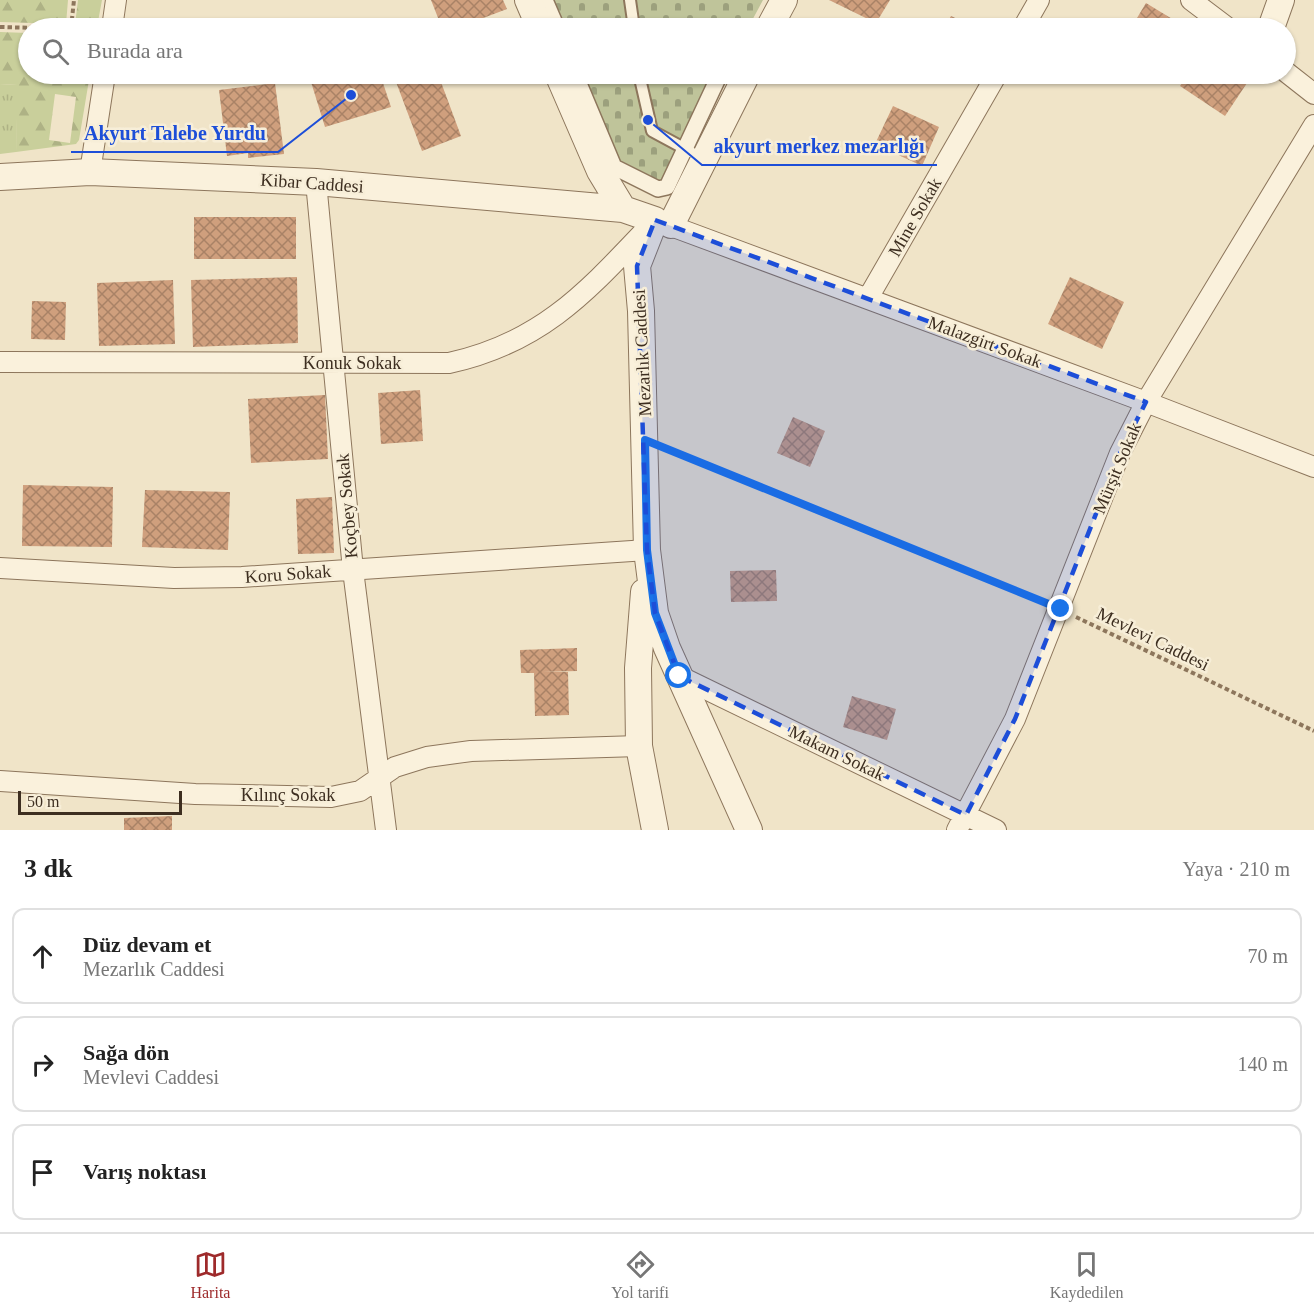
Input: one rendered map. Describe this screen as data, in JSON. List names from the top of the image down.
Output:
{
  "streets": {
    "street": [
      "Kibar Caddesi",
      "Mine Sokak",
      "Malazgirt Sokak",
      "Mezarlık Caddesi",
      "Konuk Sokak",
      "Mürşit Sokak",
      "Koçbey Sokak",
      "Koru Sokak",
      "Makam Sokak",
      "Kılınç Sokak"
    ],
    "path": ["Mevlevi Caddesi"]
  },
  "crossings": [
    ["Kibar Caddesi", "Malazgirt Sokak"],
    ["Kibar Caddesi", "Mezarlık Caddesi"],
    ["Kibar Caddesi", "Konuk Sokak"],
    ["Kibar Caddesi", "Koçbey Sokak"],
    ["Mine Sokak", "Malazgirt Sokak"],
    ["Malazgirt Sokak", "Mezarlık Caddesi"],
    ["Malazgirt Sokak", "Konuk Sokak"],
    ["Malazgirt Sokak", "Mürşit Sokak"],
    ["Mezarlık Caddesi", "Konuk Sokak"],
    ["Mezarlık Caddesi", "Koru Sokak"],
    ["Mezarlık Caddesi", "Mevlevi Caddesi"],
    ["Mezarlık Caddesi", "Makam Sokak"],
    ["Konuk Sokak", "Koçbey Sokak"],
    ["Mürşit Sokak", "Mevlevi Caddesi"],
    ["Mürşit Sokak", "Makam Sokak"],
    ["Koçbey Sokak", "Koru Sokak"],
    ["Koçbey Sokak", "Kılınç Sokak"]
  ],
  "places": ["Akyurt Talebe Yurdu", "akyurt merkez mezarlığı"],
  "scale_bar": "50 m",
  "page": {
    "search": "Burada ara",
    "scale": "50 m",
    "heading": ["3 dk", "Yaya · 210 m"],
    "list": [
      ["Düz devam et", "Mezarlık Caddesi", "70 m"],
      ["Sağa dön", "Mevlevi Caddesi", "140 m"],
      "Varış noktası"
    ],
    "nav": ["Harita", "Yol tarifi", "Kaydedilen"]
  }
}
